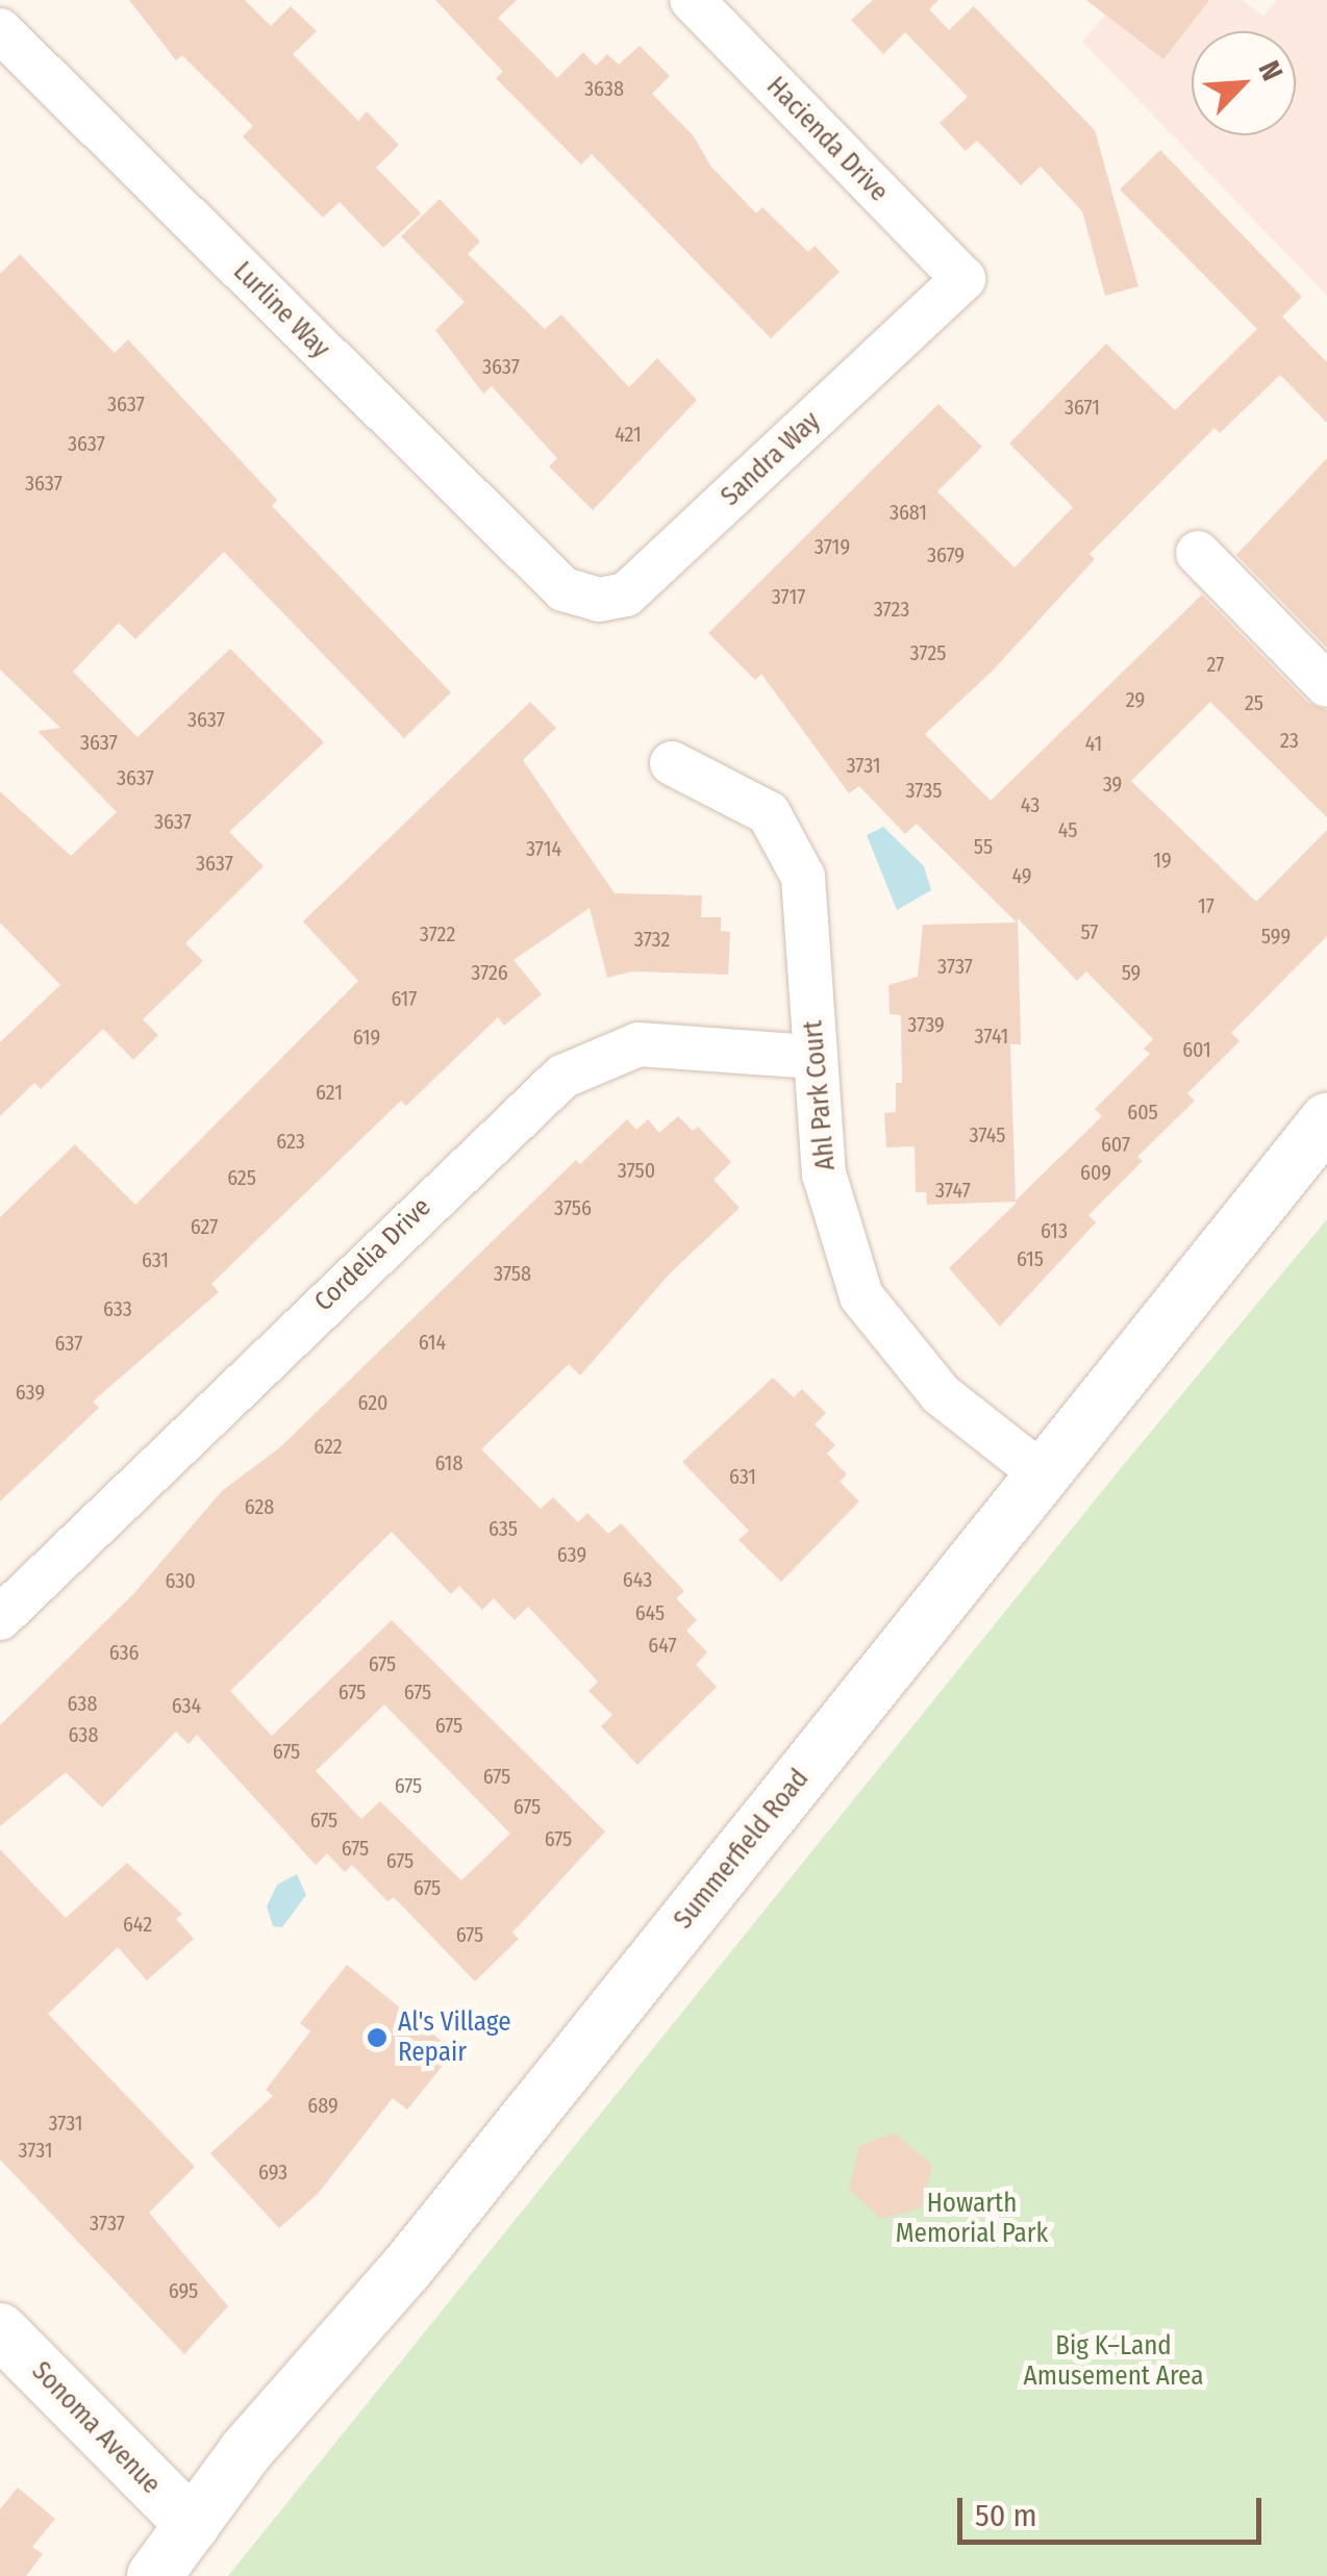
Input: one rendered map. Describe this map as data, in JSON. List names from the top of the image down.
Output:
{
  "streets": {
    "street": [
      "Hacienda Drive",
      "Lurline Way",
      "Sandra Way",
      "Ahl Park Court",
      "Cordelia Drive",
      "Summerfield Road",
      "Sonoma Avenue"
    ]
  },
  "crossings": [
    ["Hacienda Drive", "Sandra Way"],
    ["Lurline Way", "Sandra Way"],
    ["Ahl Park Court", "Cordelia Drive"],
    ["Ahl Park Court", "Summerfield Road"],
    ["Summerfield Road", "Sonoma Avenue"]
  ],
  "parks": ["Howarth Memorial Park", "Big K–Land Amusement Area"],
  "places": ["Al's Village Repair"],
  "house_numbers": [
    "3638",
    "3637",
    "3637",
    "3671",
    "421",
    "3637",
    "3637",
    "3681",
    "3719",
    "3679",
    "3717",
    "3723",
    "3725",
    "27",
    "29",
    "25",
    "3637",
    "23",
    "3637",
    "41",
    "3731",
    "3637",
    "39",
    "3735",
    "43",
    "3637",
    "45",
    "55",
    "3714",
    "19",
    "3637",
    "49",
    "17",
    "57",
    "3722",
    "599",
    "3732",
    "3737",
    "3726",
    "59",
    "617",
    "3739",
    "3741",
    "619",
    "601",
    "621",
    "605",
    "3745",
    "623",
    "607",
    "3750",
    "609",
    "625",
    "3747",
    "3756",
    "627",
    "613",
    "615",
    "631",
    "3758",
    "633",
    "614",
    "637",
    "639",
    "620",
    "622",
    "618",
    "631",
    "628",
    "635",
    "639",
    "643",
    "630",
    "645",
    "647",
    "636",
    "675",
    "675",
    "675",
    "638",
    "634",
    "675",
    "638",
    "675",
    "675",
    "675",
    "675",
    "675",
    "675",
    "675",
    "675",
    "675",
    "642",
    "675",
    "689",
    "3731",
    "3731",
    "693",
    "3737",
    "695"
  ],
  "scale_bar": "50 m",
  "north": "top right"
}
